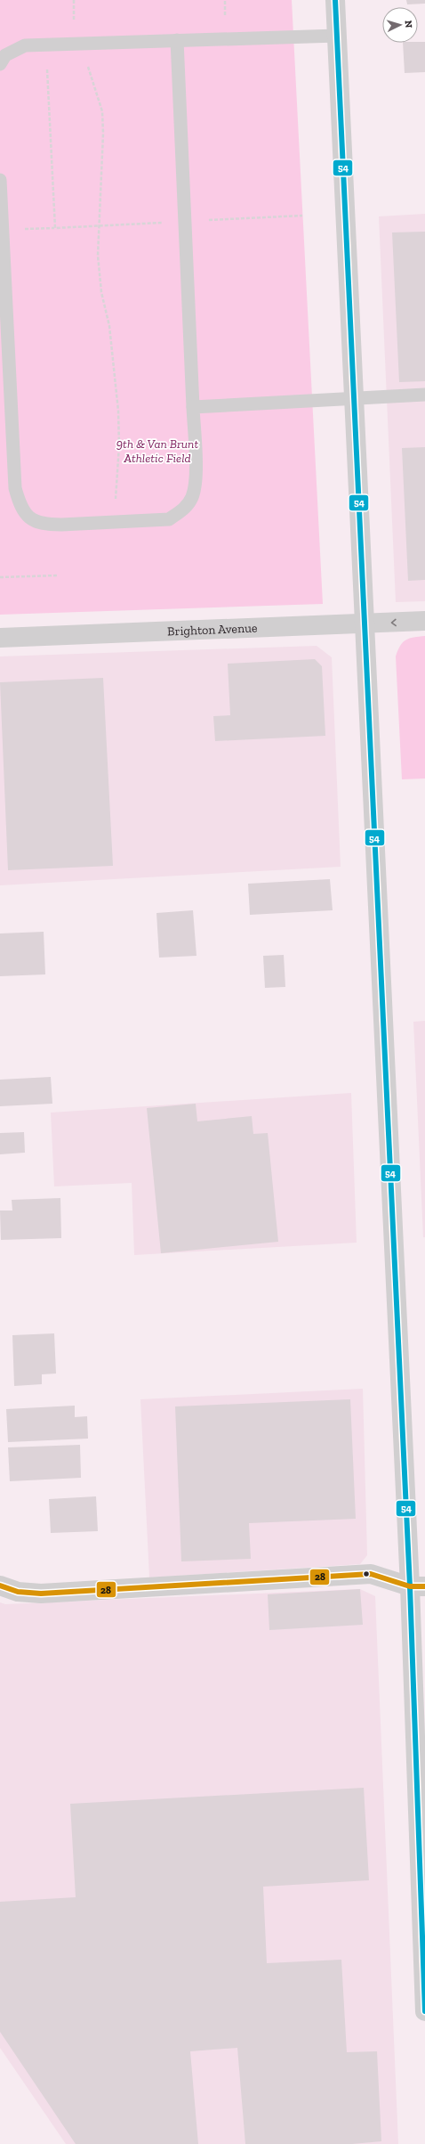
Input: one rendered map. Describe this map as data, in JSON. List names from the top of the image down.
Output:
{
  "streets": {
    "main road": ["Brighton Avenue"]
  },
  "parks": ["9th & Van Brunt Athletic Field"],
  "lines": ["transit line 54", "transit line 28"],
  "north": "right"
}
